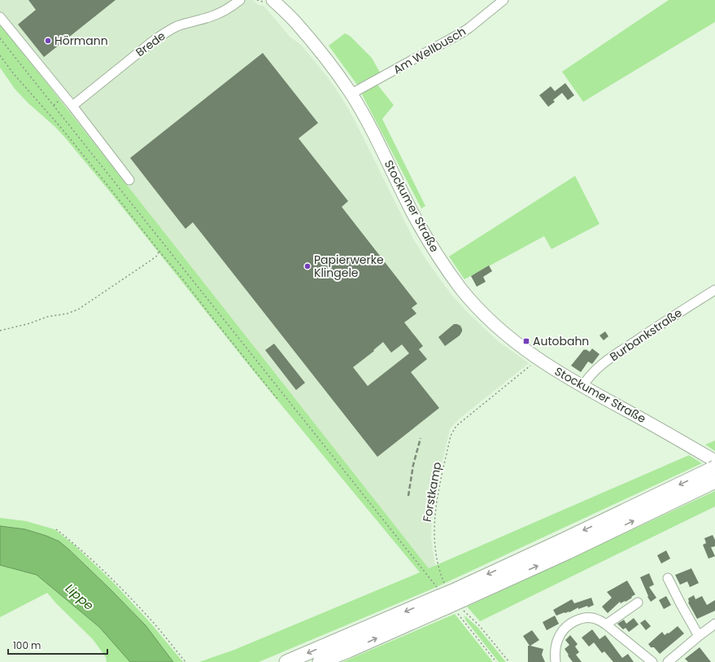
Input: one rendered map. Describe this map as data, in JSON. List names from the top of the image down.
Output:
{
  "streets": {
    "main road": ["Stockumer Straße"],
    "street": ["Brede", "Am Wellbusch", "Burbankstraße"],
    "path": ["Forstkamp"]
  },
  "crossings": [
    ["Am Wellbusch", "Stockumer Straße"],
    ["Stockumer Straße", "Burbankstraße"],
    ["Stockumer Straße", "Forstkamp"]
  ],
  "water": ["Lippe"],
  "places": {
    "other": ["Hörmann", "Papierwerke Klingele"],
    "transit": ["Autobahn"]
  },
  "scale_bar": "100 m"
}
